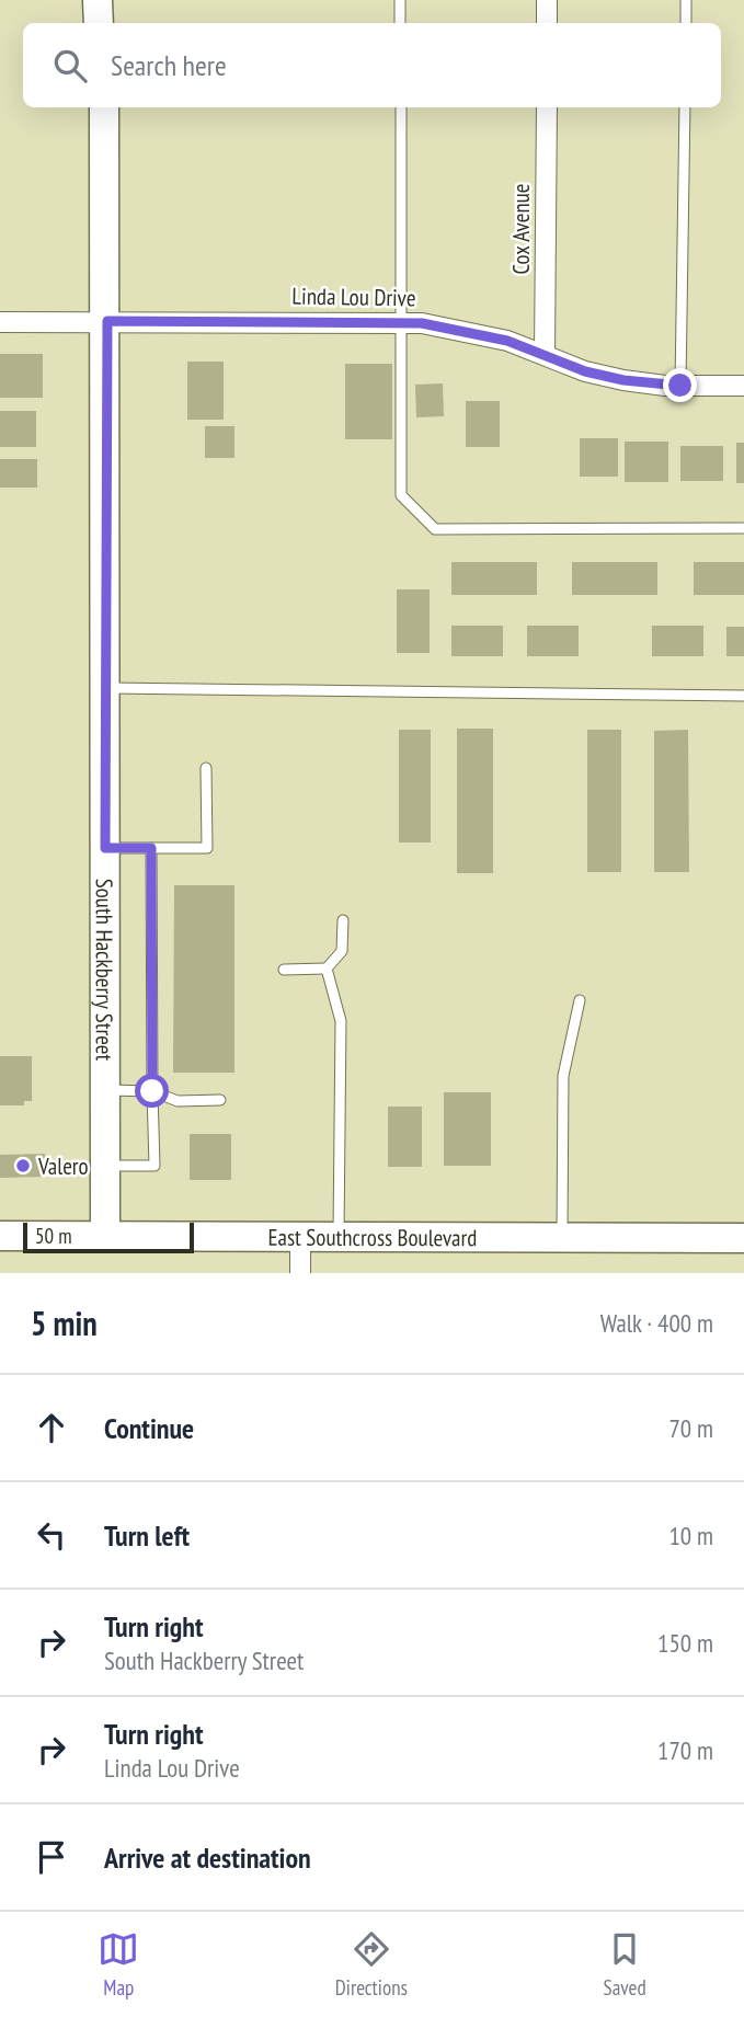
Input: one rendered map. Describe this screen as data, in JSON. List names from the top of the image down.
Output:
{
  "streets": {
    "main road": ["South Hackberry Street", "East Southcross Boulevard"],
    "street": ["Cox Avenue", "Linda Lou Drive"]
  },
  "crossings": [
    ["Cox Avenue", "Linda Lou Drive"],
    ["Linda Lou Drive", "South Hackberry Street"],
    ["South Hackberry Street", "East Southcross Boulevard"]
  ],
  "places": ["Valero"],
  "scale_bar": "50 m",
  "page": {
    "search": "Search here",
    "scale": "50 m",
    "heading": ["5 min", "Walk · 400 m"],
    "list": [
      ["Continue", "70 m"],
      ["Turn left", "10 m"],
      ["Turn right", "South Hackberry Street", "150 m"],
      ["Turn right", "Linda Lou Drive", "170 m"],
      "Arrive at destination"
    ],
    "nav": ["Map", "Directions", "Saved"]
  }
}
